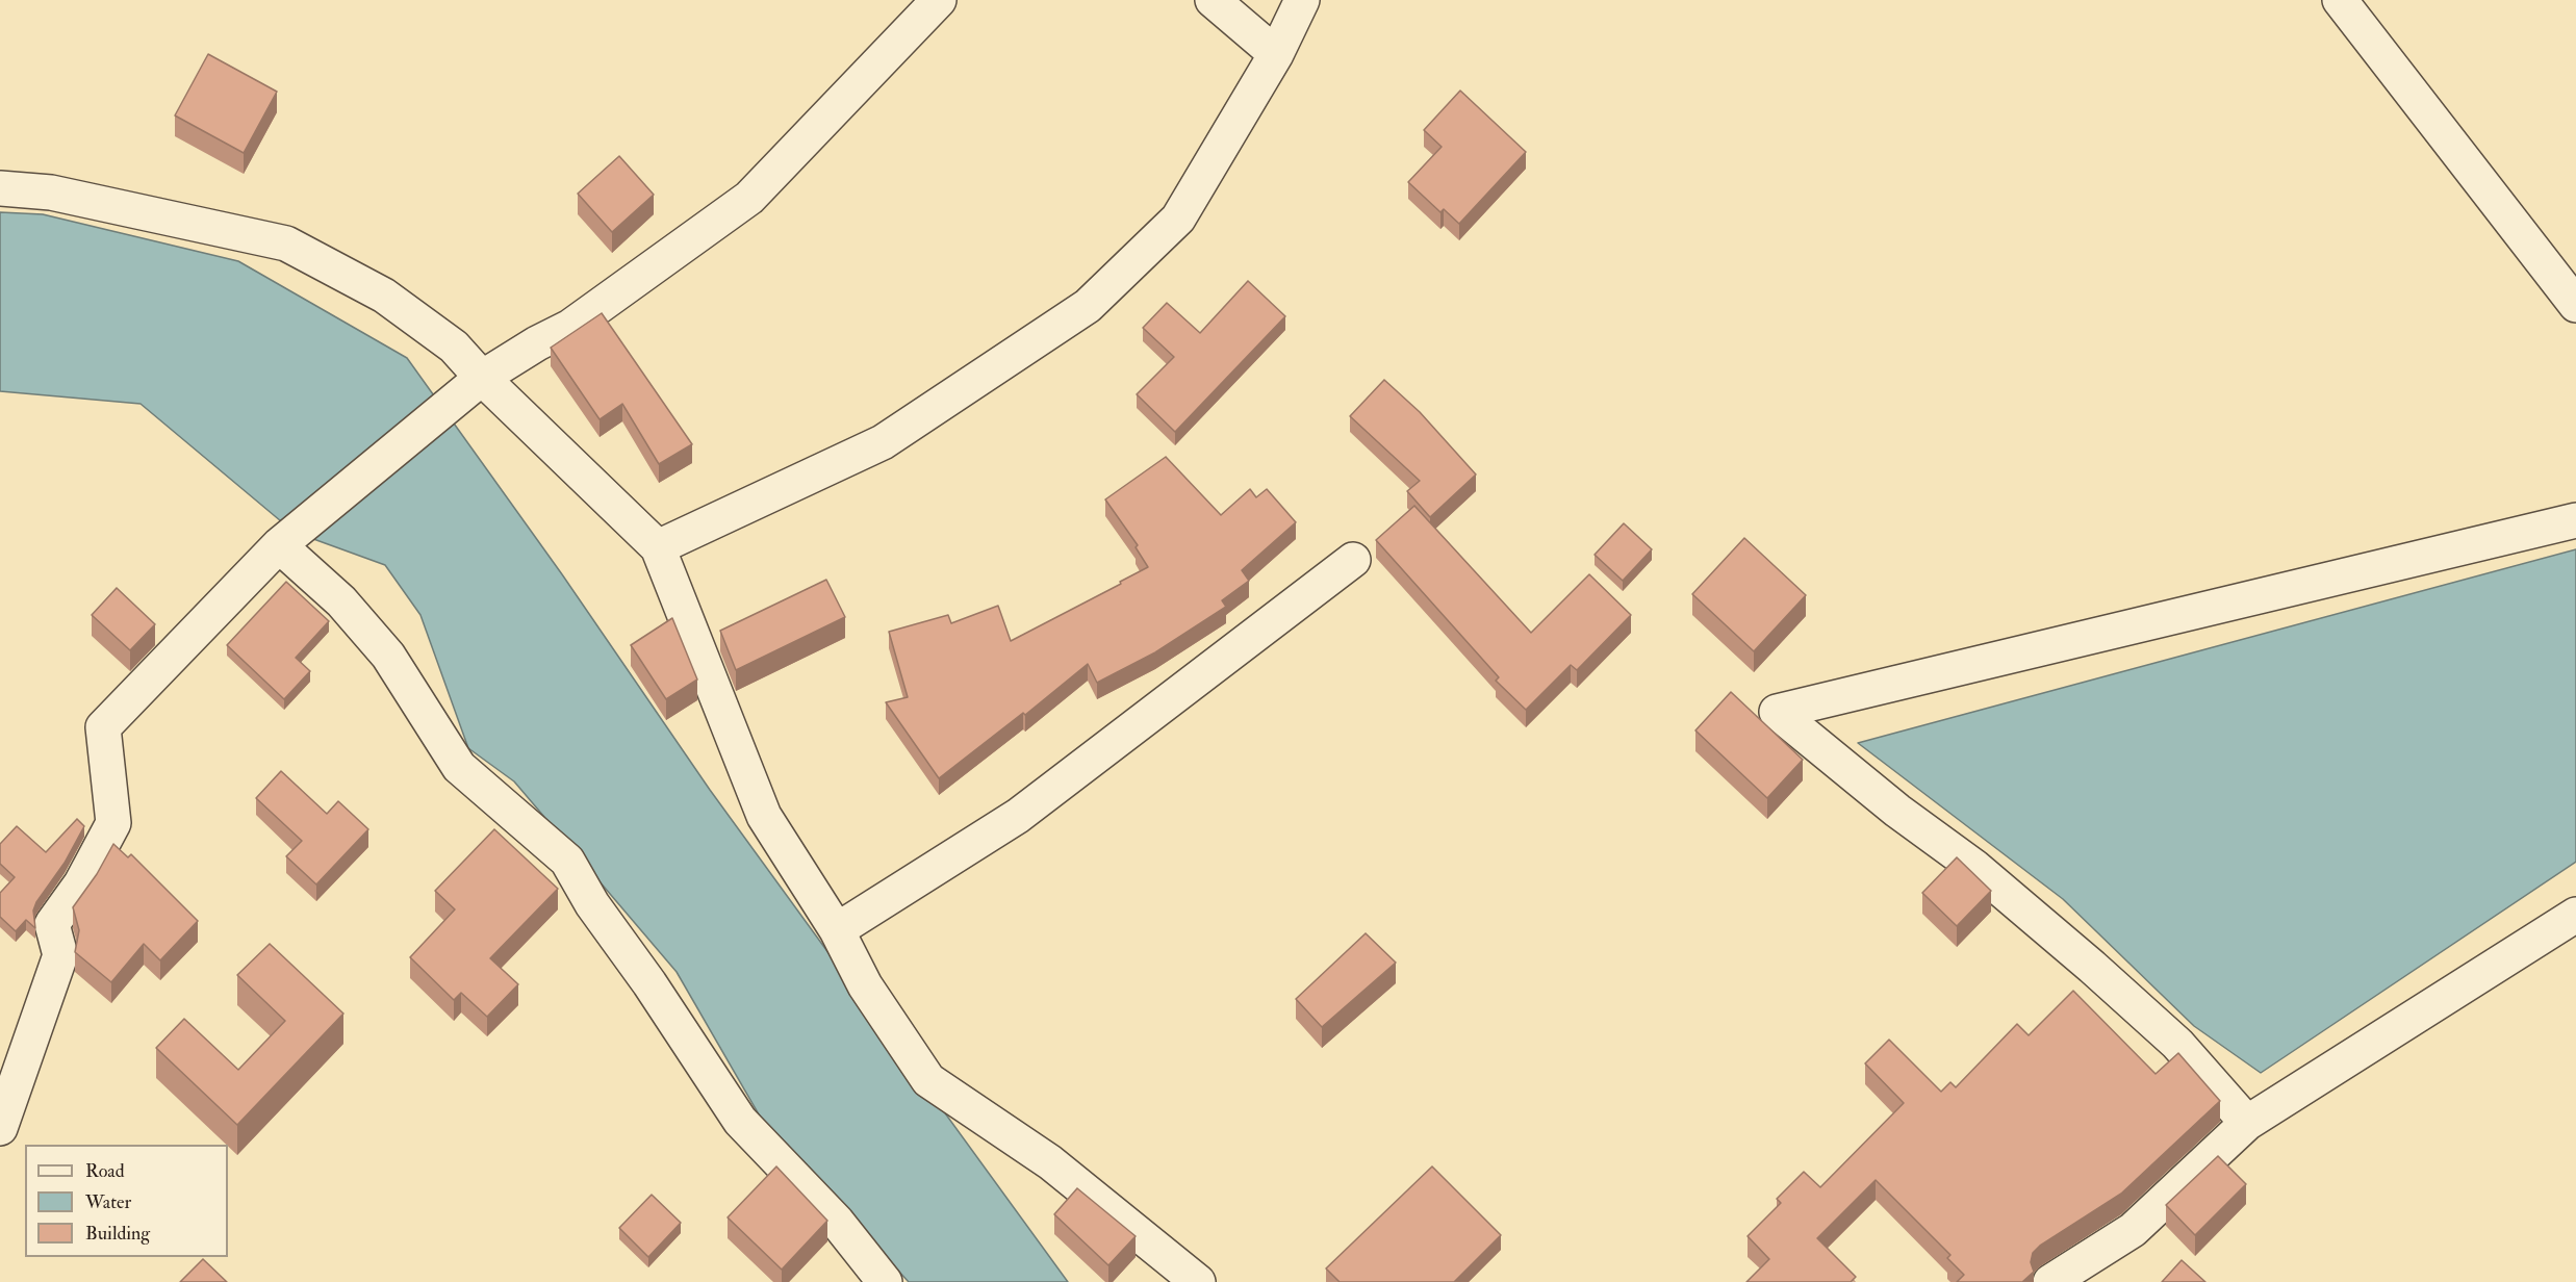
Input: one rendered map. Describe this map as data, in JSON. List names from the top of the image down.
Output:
{
  "legend": ["Road", "Water", "Building"]
}
